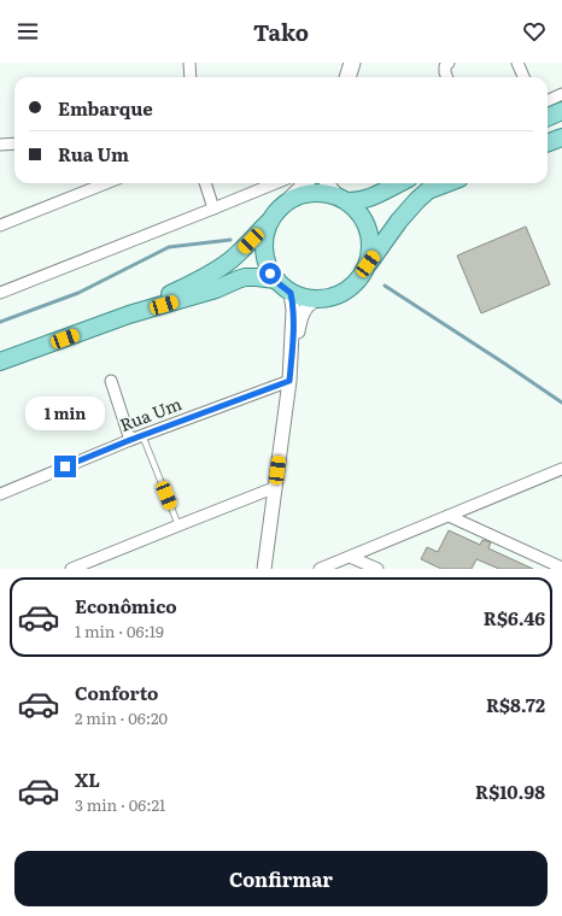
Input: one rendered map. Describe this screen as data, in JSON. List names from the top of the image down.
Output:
{
  "streets": {
    "street": ["Rua Um"]
  },
  "page": {
    "header": "Tako",
    "banner": ["Embarque", "Rua Um"],
    "bubble": "1 min",
    "list": [
      {
        "name": "Econômico",
        "note": "1 min · 06:19",
        "value": "R$6.46"
      },
      {
        "name": "Conforto",
        "note": "2 min · 06:20",
        "value": "R$8.72"
      },
      {
        "name": "XL",
        "note": "3 min · 06:21",
        "value": "R$10.98"
      }
    ],
    "buttons": "Confirmar"
  }
}
